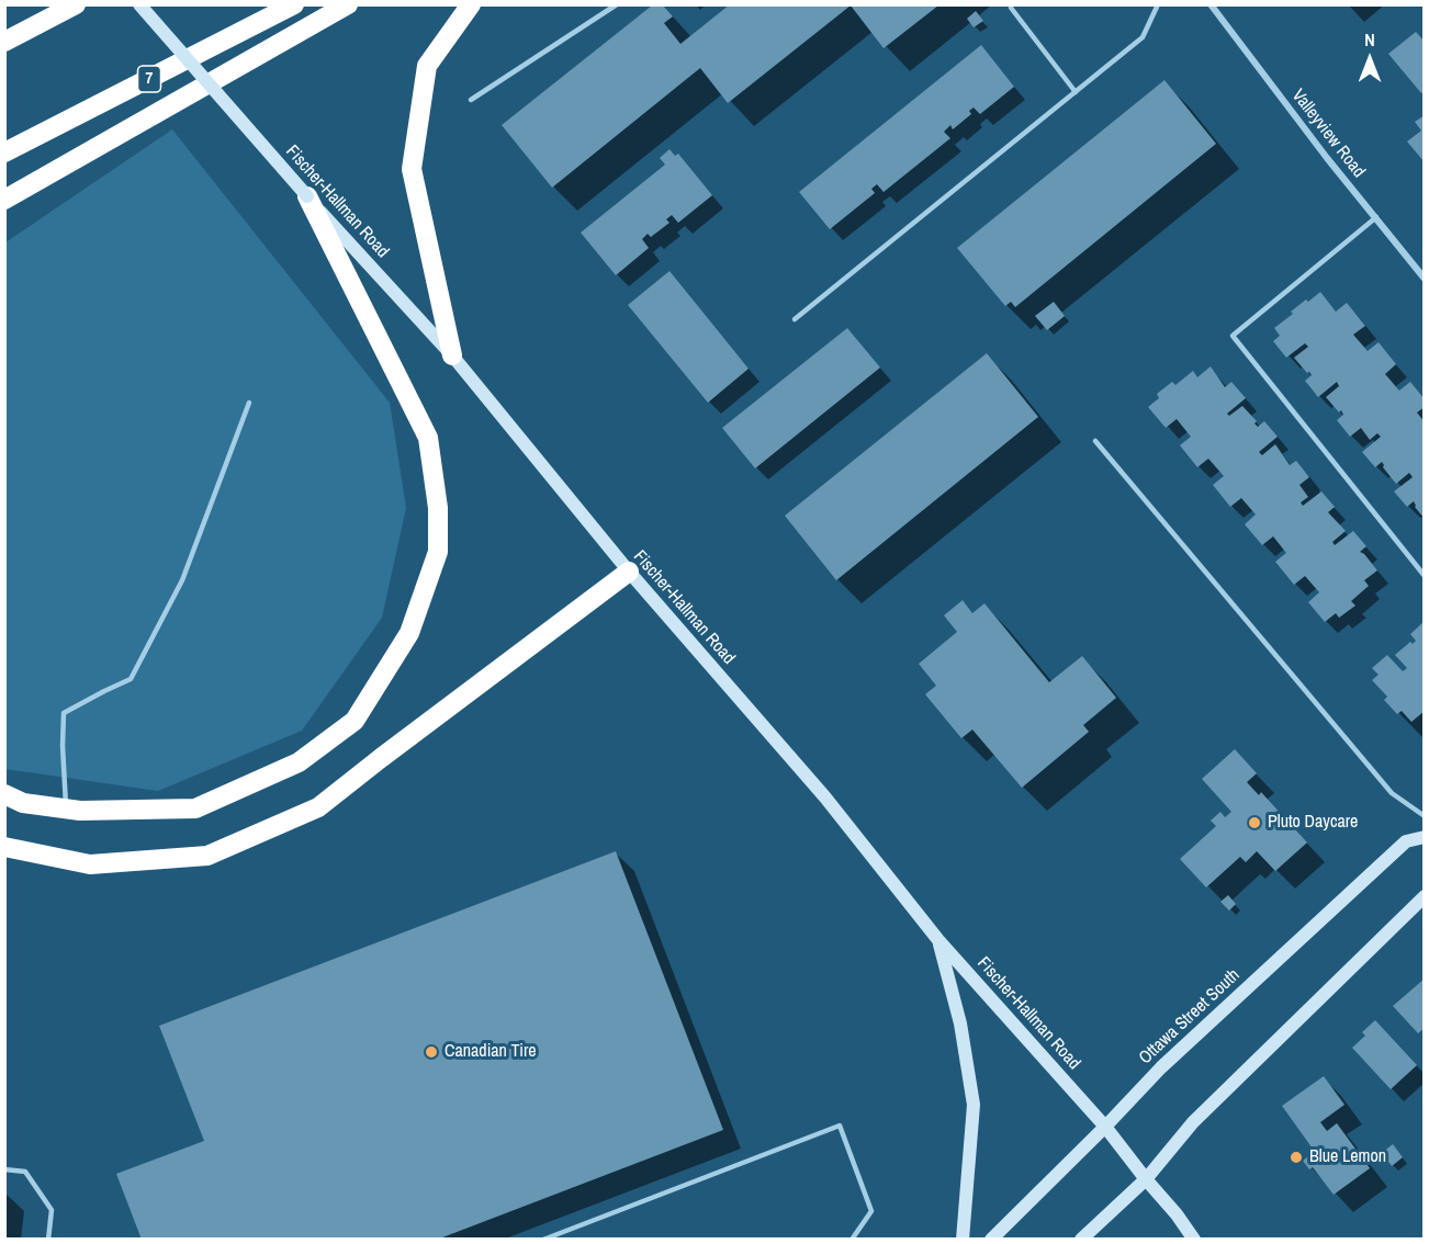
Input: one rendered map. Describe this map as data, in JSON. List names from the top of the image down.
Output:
{
  "streets": {
    "highway": ["7"],
    "main road": ["Fischer-Hallman Road", "Ottawa Street South"],
    "street": ["Valleyview Road"]
  },
  "crossings": [
    ["Fischer-Hallman Road", "Ottawa Street South"]
  ],
  "places": ["Pluto Daycare", "Canadian Tire", "Blue Lemon"],
  "north": "top"
}
